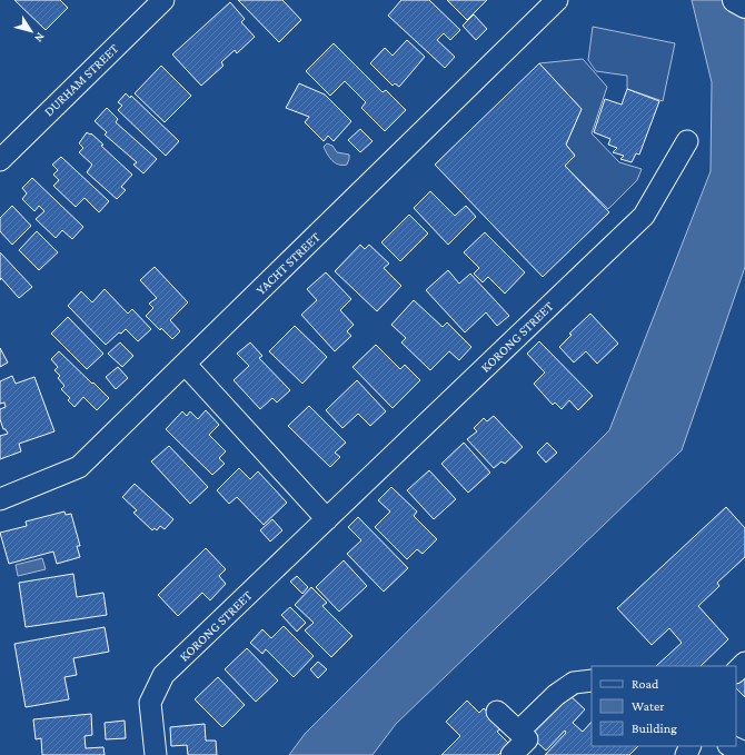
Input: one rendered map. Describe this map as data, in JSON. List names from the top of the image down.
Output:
{
  "streets": {
    "street": ["DURHAM STREET", "YACHT STREET", "KORONG STREET"]
  },
  "legend": ["Road", "Water", "Building"],
  "north": "bottom right"
}
